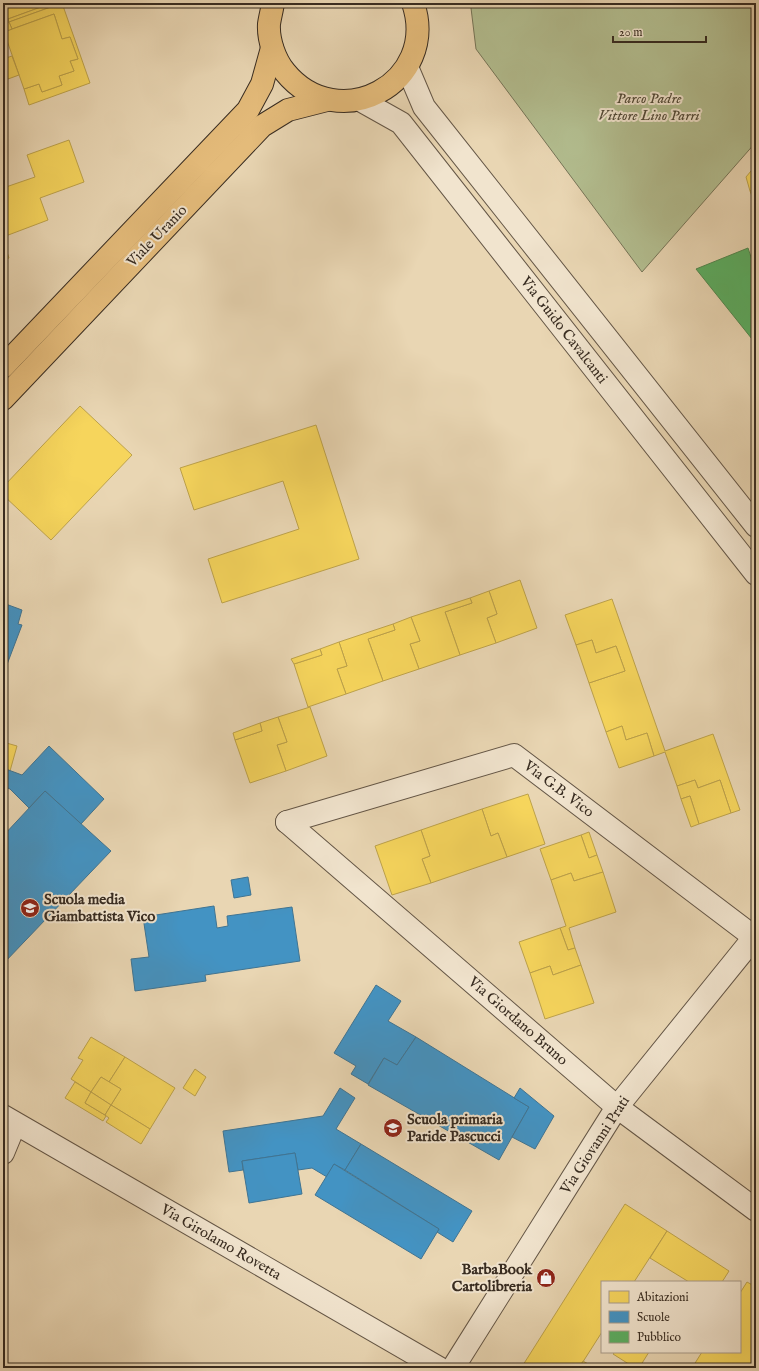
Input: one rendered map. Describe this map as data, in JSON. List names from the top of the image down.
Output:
{
  "streets": {
    "main road": ["Viale Uranio"],
    "street": [
      "Via Guido Cavalcanti",
      "Via G.B. Vico",
      "Via Giordano Bruno",
      "Via Giovanni Prati",
      "Via Girolamo Rovetta"
    ]
  },
  "crossings": [
    ["Via G.B. Vico", "Via Giordano Bruno"],
    ["Via G.B. Vico", "Via Giovanni Prati"],
    ["Via Giordano Bruno", "Via Giovanni Prati"]
  ],
  "parks": ["Parco Padre Vittore Lino Parri"],
  "places": {
    "school or university": ["Scuola media Giambattista Vico", "Scuola primaria Paride Pascucci"],
    "shop": ["BarbaBook Cartolibreria"]
  },
  "legend": ["Abitazioni", "Scuole", "Pubblico"],
  "scale_bar": "20 m"
}
